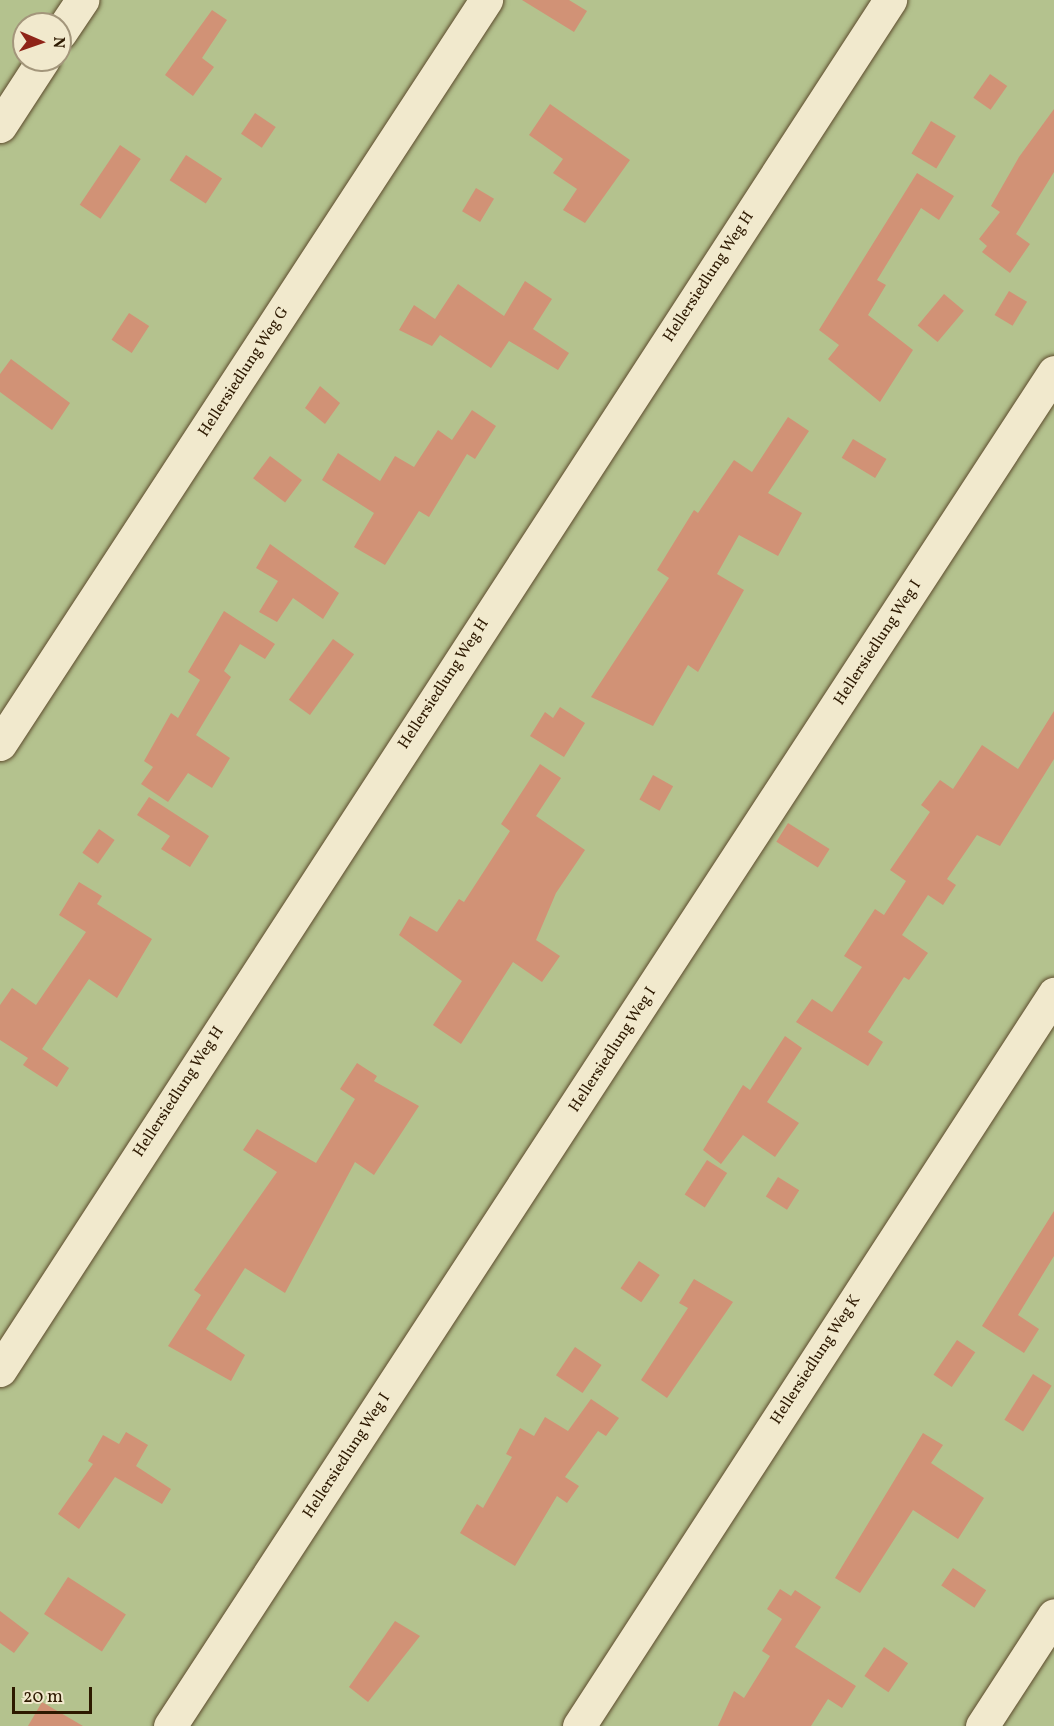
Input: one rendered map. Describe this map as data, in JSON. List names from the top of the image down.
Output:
{
  "streets": {
    "lane": [
      "Hellersiedlung Weg H",
      "Hellersiedlung Weg G",
      "Hellersiedlung Weg I",
      "Hellersiedlung Weg K"
    ]
  },
  "scale_bar": "20 m",
  "north": "right"
}
